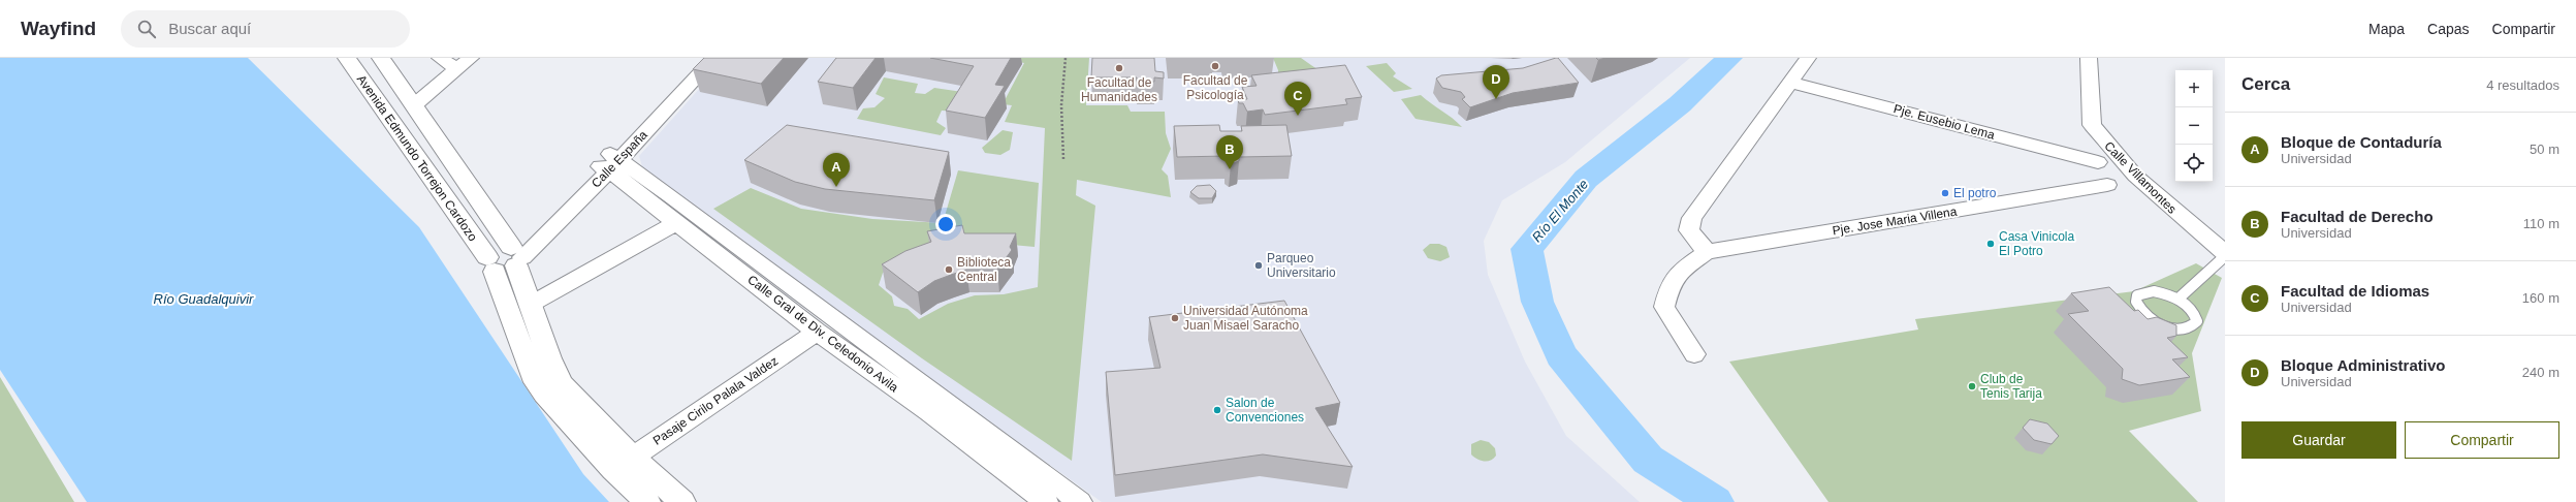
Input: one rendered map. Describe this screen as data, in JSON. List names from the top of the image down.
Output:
{
  "streets": {
    "street": [
      "Pje. Eusebio Lema",
      "Avenida Edmundo Torrejon Cardozo",
      "Calle España",
      "Calle Villamontes",
      "Pje. Jose Maria Villena",
      "Calle Gral de Div. Celedonio Avila",
      "Pasaje Cirilo Palala Valdez"
    ]
  },
  "crossings": [
    ["Pje. Eusebio Lema", "Calle Villamontes"],
    ["Avenida Edmundo Torrejon Cardozo", "Calle España"],
    ["Avenida Edmundo Torrejon Cardozo", "Pasaje Cirilo Palala Valdez"],
    ["Calle España", "Calle Gral de Div. Celedonio Avila"],
    ["Calle Gral de Div. Celedonio Avila", "Pasaje Cirilo Palala Valdez"]
  ],
  "water": ["Río El Monte", "Río Guadalquivir"],
  "places": [
    "Facultad de Psicología",
    "Facultad de Humanidades",
    "El potro",
    "Casa Vinicola El Potro",
    "Parqueo Universitario",
    "Biblioteca Central",
    "Universidad Autónoma Juan Misael Saracho",
    "Club de Tenis Tarija",
    "Salon de Convenciones"
  ],
  "page": {
    "header": "Wayfind",
    "search": "Buscar aquí",
    "nav": ["Mapa", "Capas", "Compartir"],
    "heading": ["Cerca", "4 resultados"],
    "pins": [
      "D",
      "C",
      "B",
      "A"
    ],
    "map_buttons": ["+", "−"],
    "list": [
      {
        "mark": "A",
        "name": "Bloque de Contaduría",
        "note": "Universidad",
        "value": "50 m"
      },
      {
        "mark": "B",
        "name": "Facultad de Derecho",
        "note": "Universidad",
        "value": "110 m"
      },
      {
        "mark": "C",
        "name": "Facultad de Idiomas",
        "note": "Universidad",
        "value": "160 m"
      },
      {
        "mark": "D",
        "name": "Bloque Administrativo",
        "note": "Universidad",
        "value": "240 m"
      }
    ],
    "buttons": ["Guardar", "Compartir"]
  }
}
